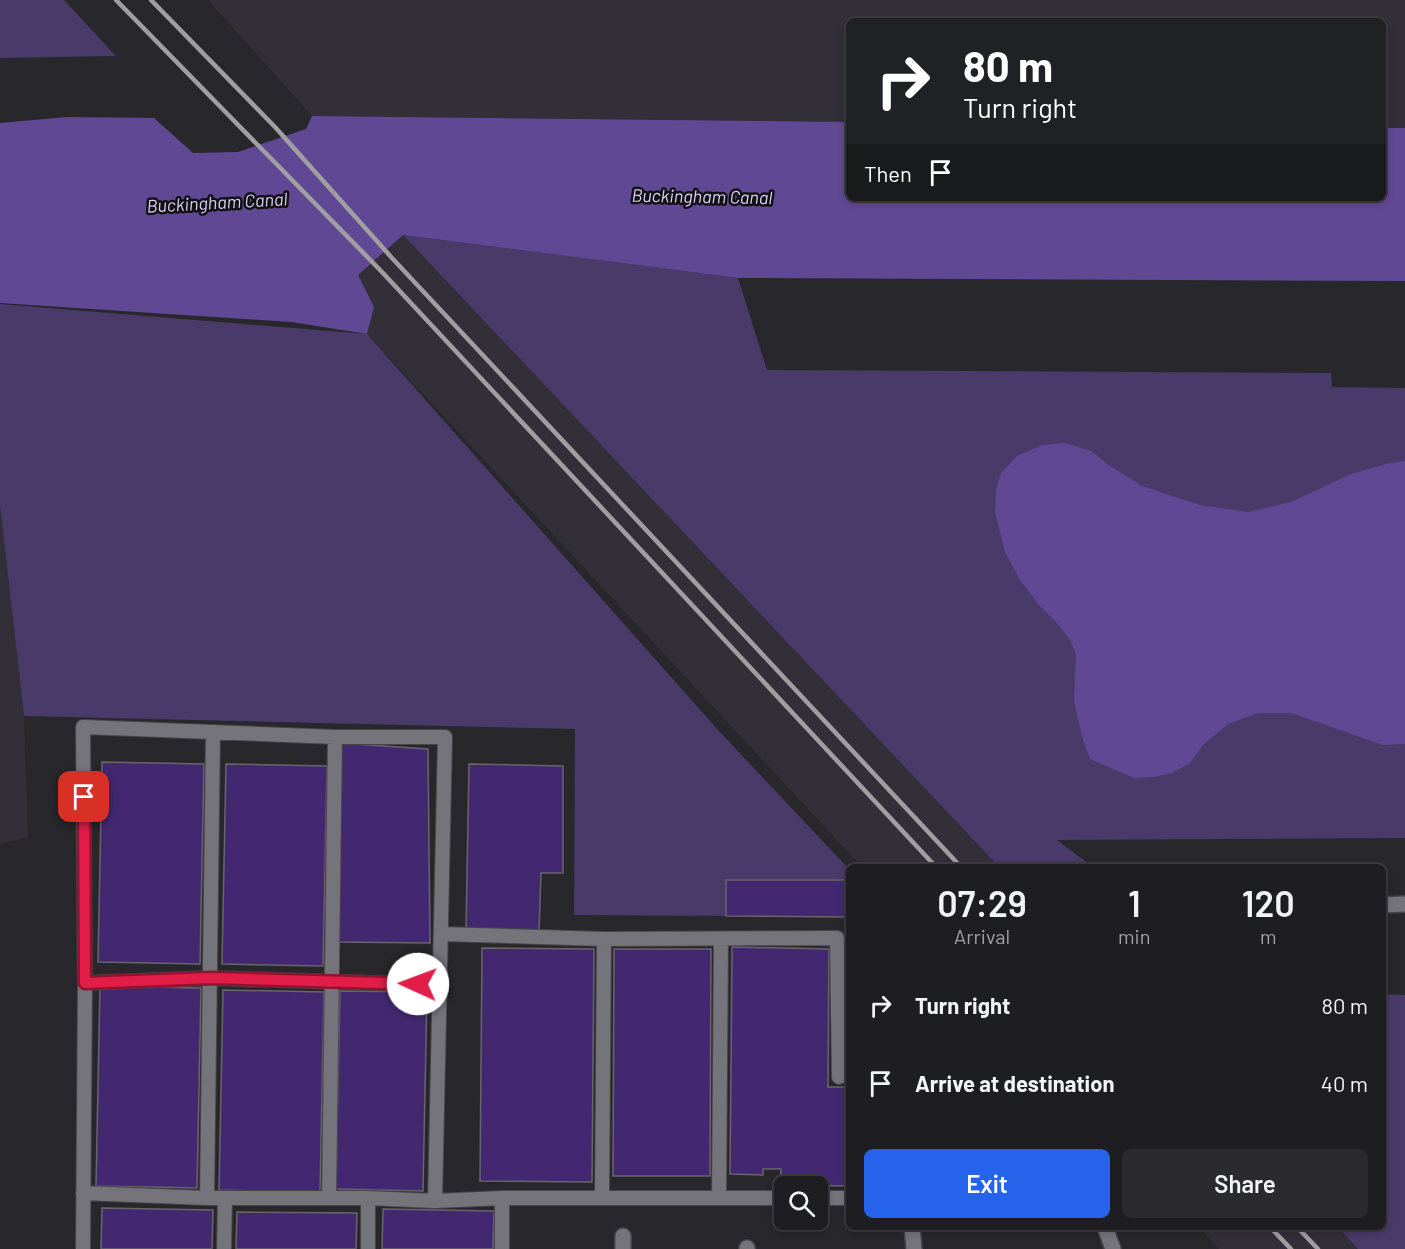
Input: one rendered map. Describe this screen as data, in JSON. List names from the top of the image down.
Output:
{
  "water": ["Buckingham Canal"],
  "page": {
    "turn": ["80 m", "Turn right"],
    "then": "Then",
    "eta": [
      "07:29",
      "Arrival",
      "1",
      "min",
      "120",
      "m"
    ],
    "list": [
      {
        "name": "Turn right",
        "value": "80 m"
      },
      {
        "name": "Arrive at destination",
        "value": "40 m"
      }
    ],
    "buttons": ["Exit", "Share"]
  }
}
